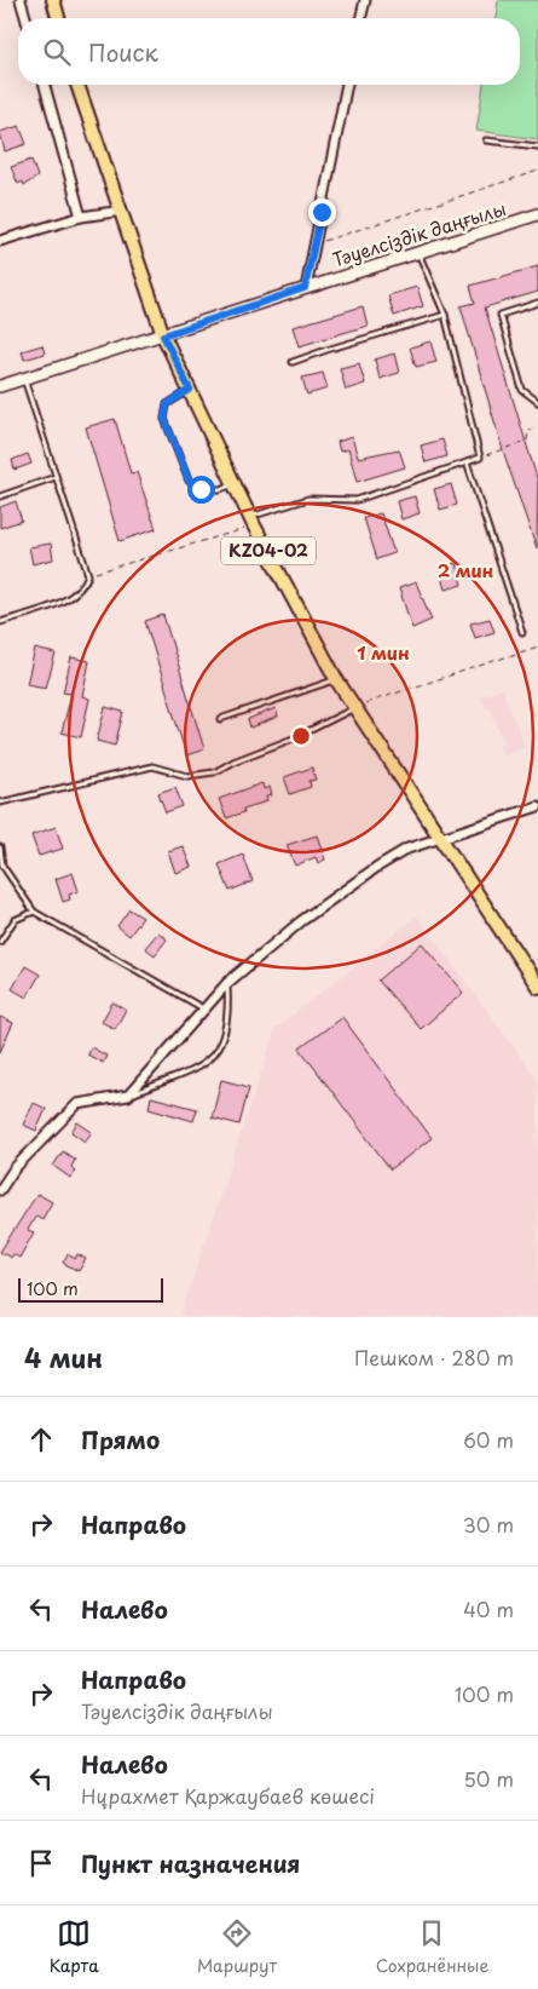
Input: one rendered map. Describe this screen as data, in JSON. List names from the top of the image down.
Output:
{
  "streets": {
    "main road": ["KZ04-02"],
    "street": ["Тәуелсіздік даңғылы"]
  },
  "crossings": [
    ["Тәуелсіздік даңғылы", "KZ04-02"]
  ],
  "scale_bar": "100 m",
  "page": {
    "search": "Поиск",
    "scale": "100 m",
    "heading": ["4 мин", "Пешком · 280 m"],
    "list": [
      ["Прямо", "60 m"],
      ["Направо", "30 m"],
      ["Налево", "40 m"],
      ["Направо", "Тәуелсіздік даңғылы", "100 m"],
      ["Налево", "Нұрахмет Қаржаубаев көшесі", "50 m"],
      "Пункт назначения"
    ],
    "nav": ["Карта", "Маршрут", "Сохранённые"]
  },
  "rings": ["2 мин", "1 мин"]
}
